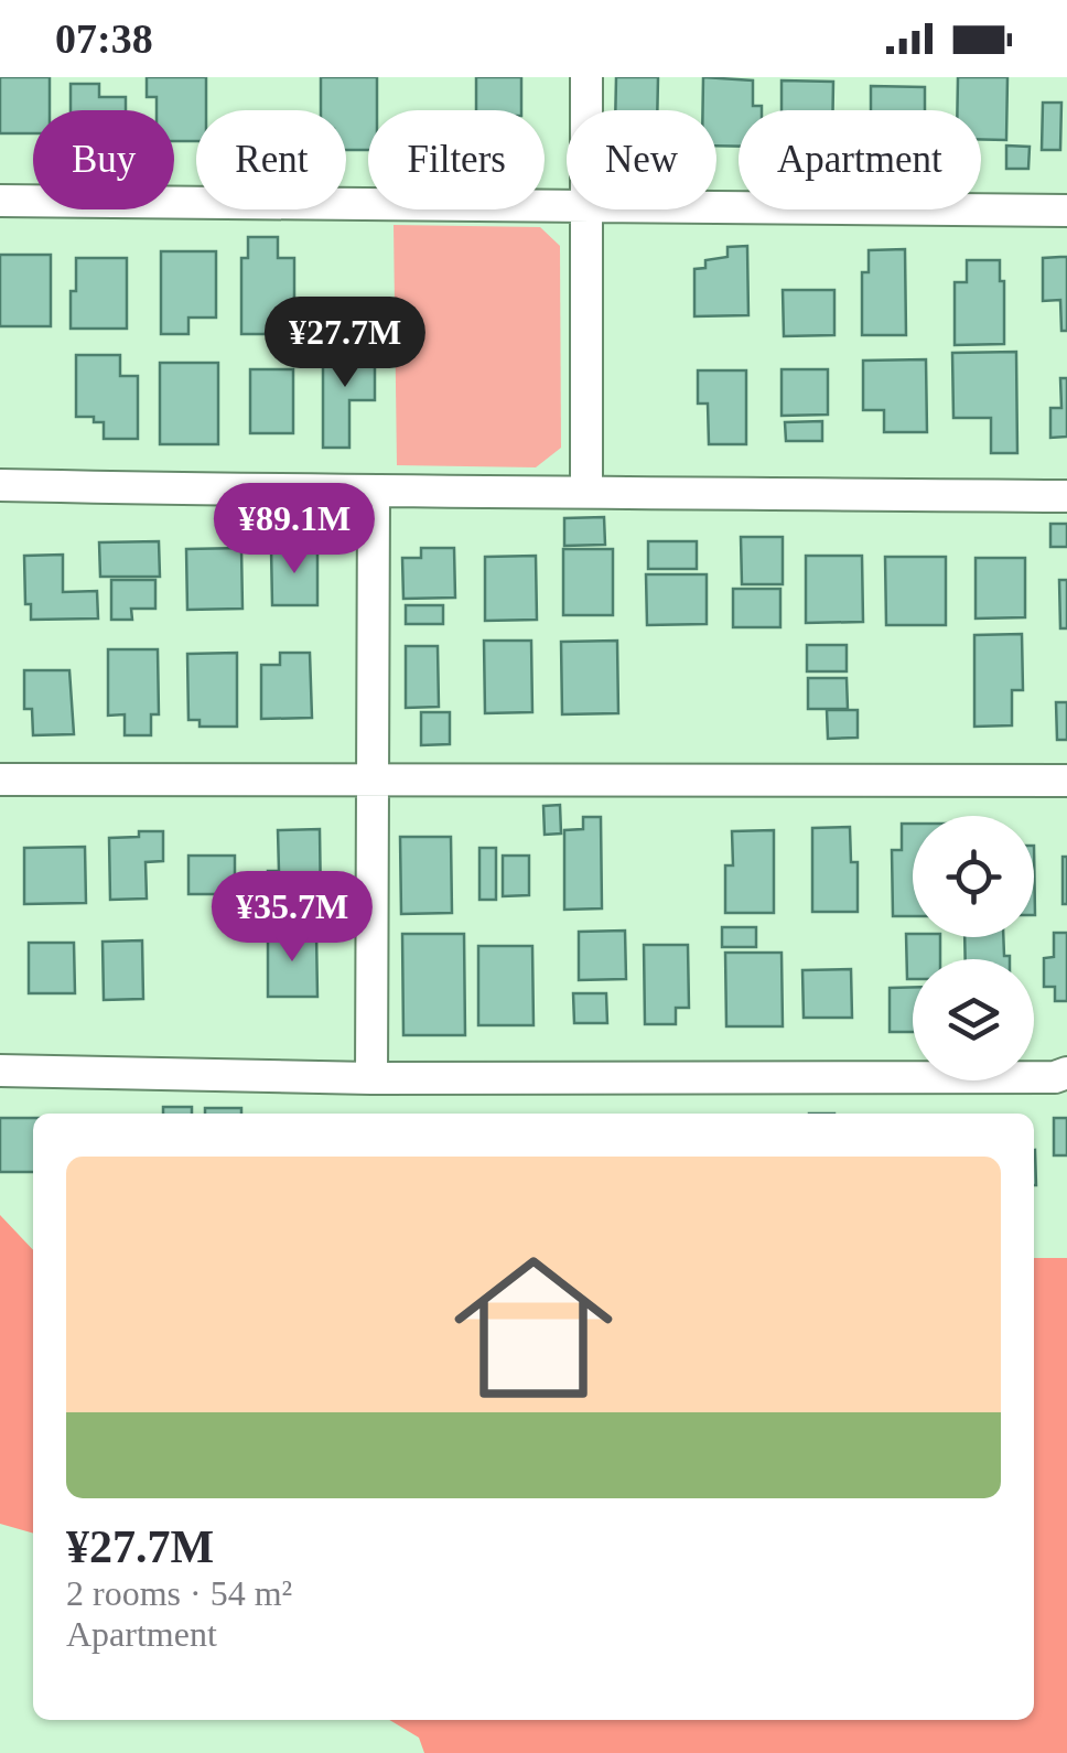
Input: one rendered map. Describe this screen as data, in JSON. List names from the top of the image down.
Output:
{
  "page": {
    "status": "07:38",
    "chip": [
      "Buy",
      "Rent",
      "Filters",
      "New",
      "Apartment"
    ],
    "price": ["¥27.7M", "¥89.1M", "¥35.7M"],
    "list": [
      {
        "name": "¥27.7M",
        "note": "2 rooms · 54 m² · Apartment"
      }
    ]
  }
}
